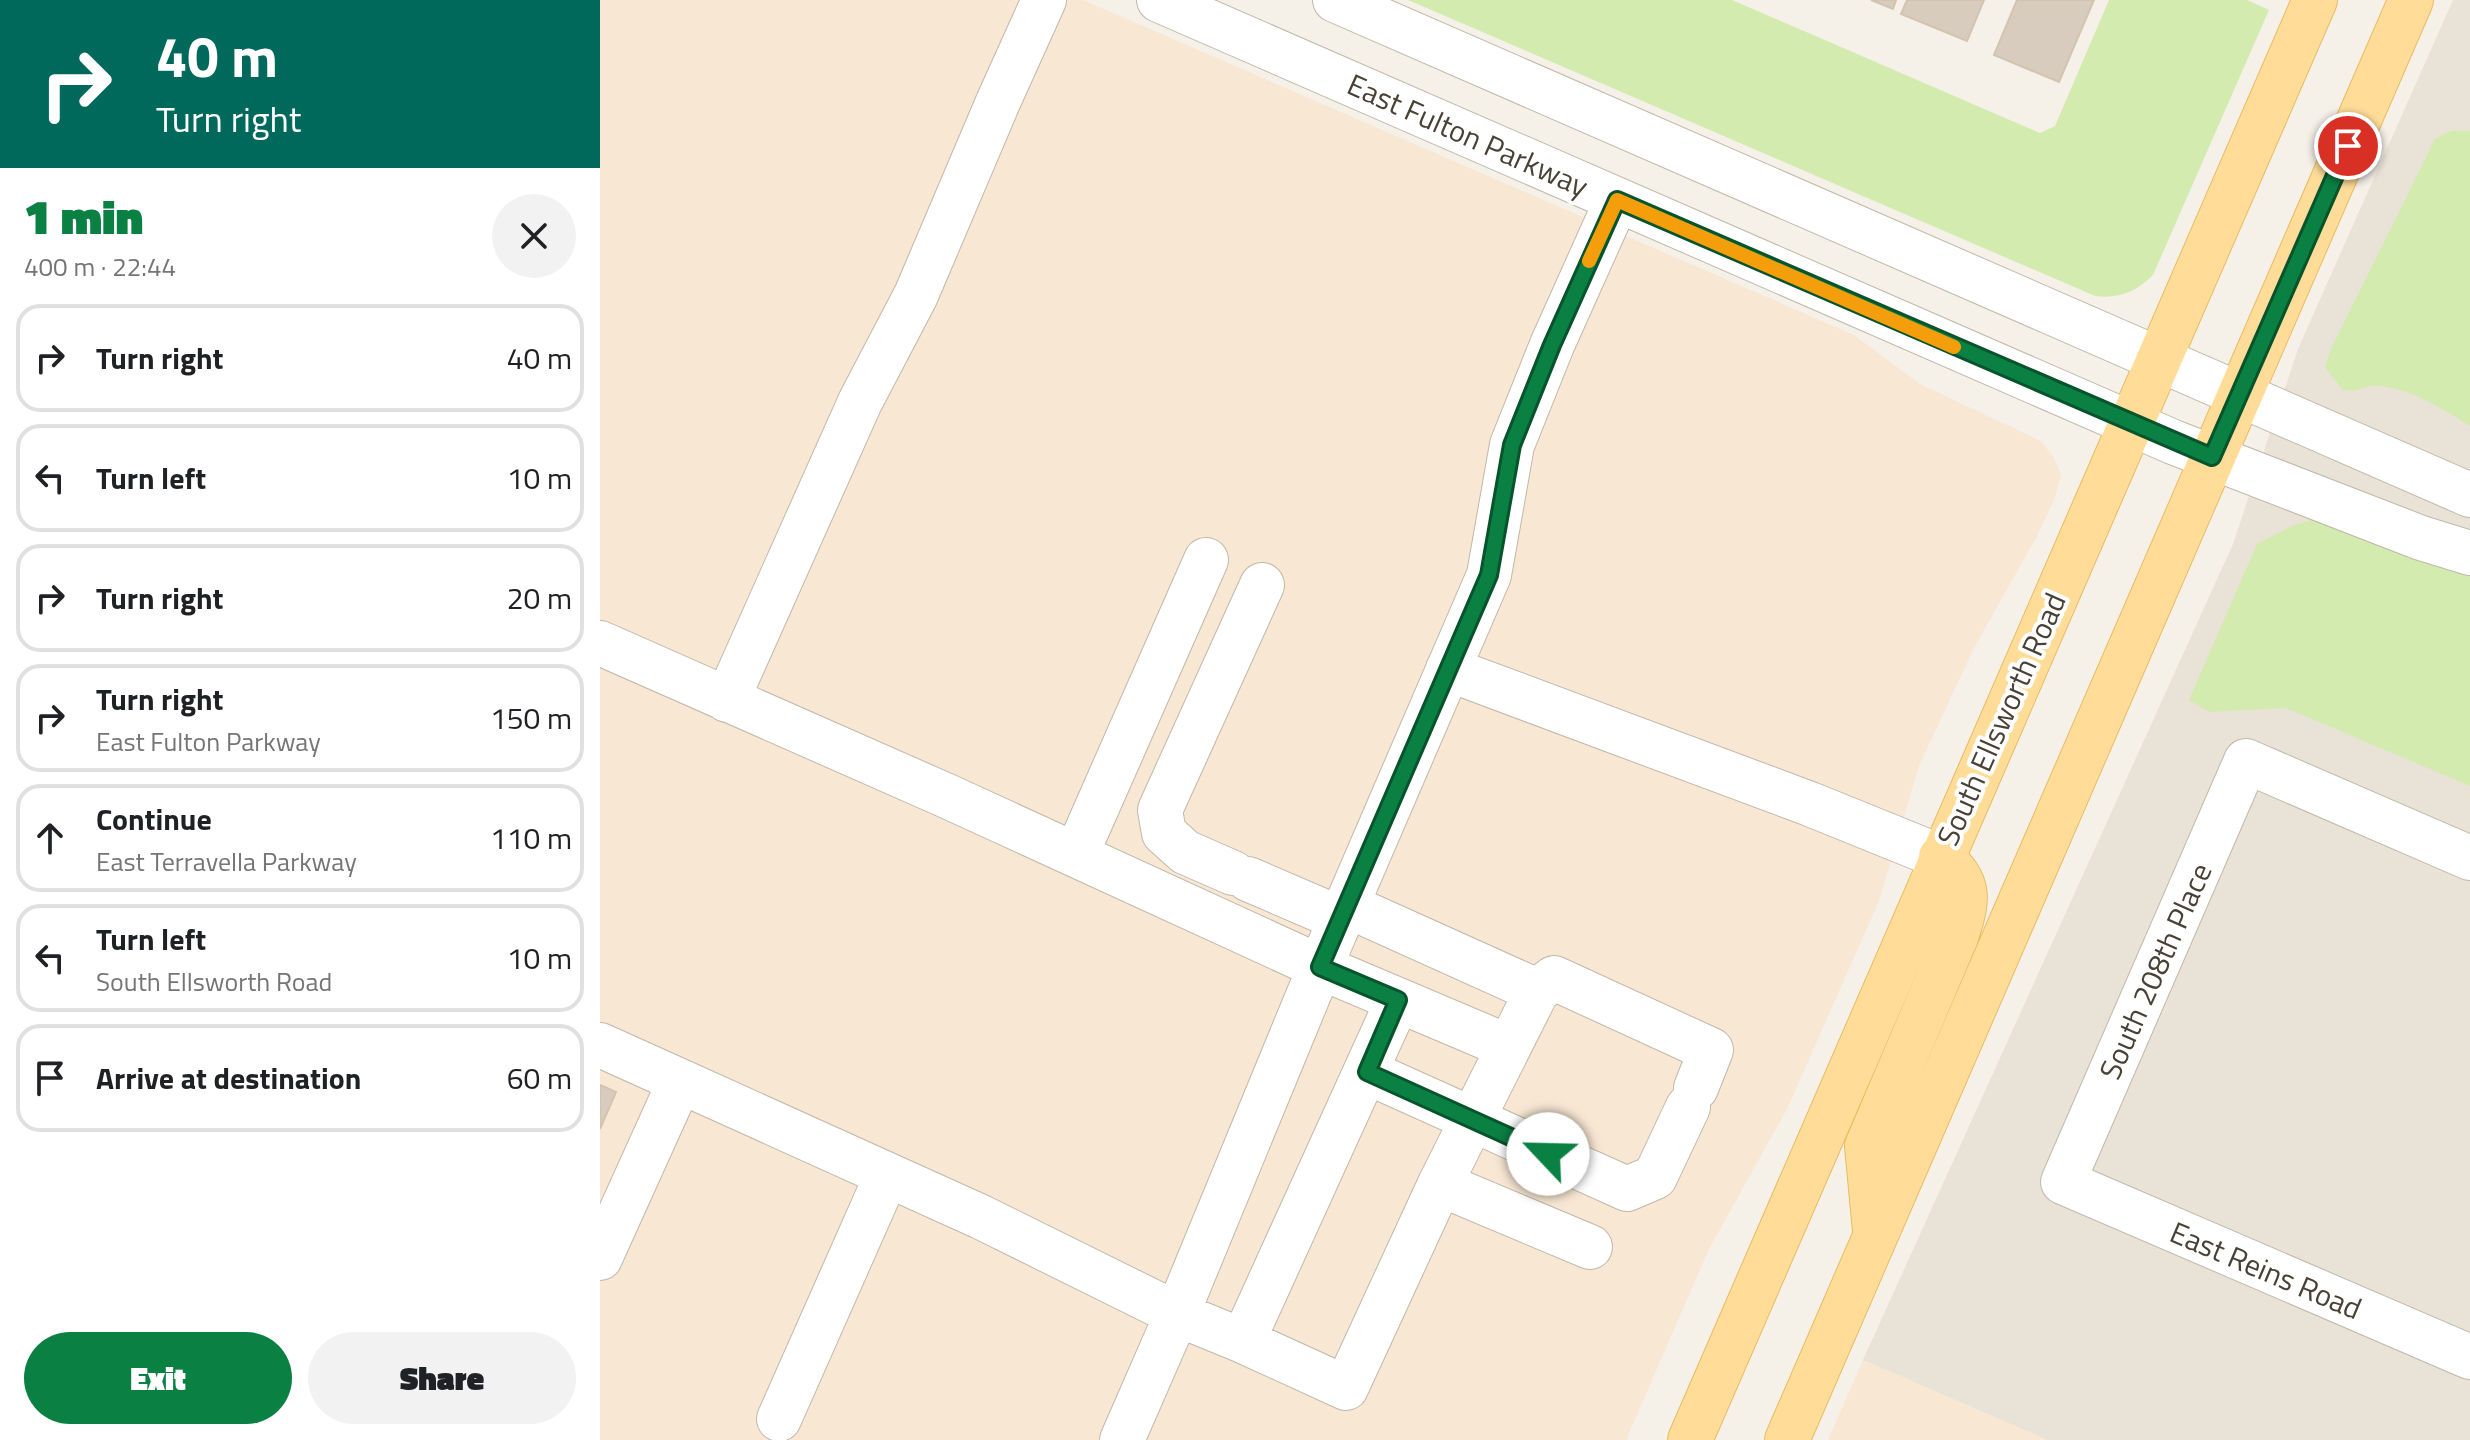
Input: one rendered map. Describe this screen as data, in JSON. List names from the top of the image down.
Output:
{
  "streets": {
    "main road": ["South Ellsworth Road"],
    "street": ["East Fulton Parkway", "South 208th Place", "East Reins Road"]
  },
  "crossings": [
    ["East Fulton Parkway", "South Ellsworth Road"],
    ["South 208th Place", "East Reins Road"]
  ],
  "page": {
    "turn": ["40 m", "Turn right"],
    "heading": ["1 min", "400 m · 22:44"],
    "list": [
      {
        "name": "Turn right",
        "value": "40 m"
      },
      {
        "name": "Turn left",
        "value": "10 m"
      },
      {
        "name": "Turn right",
        "value": "20 m"
      },
      {
        "name": "Turn right",
        "note": "East Fulton Parkway",
        "value": "150 m"
      },
      {
        "name": "Continue",
        "note": "East Terravella Parkway",
        "value": "110 m"
      },
      {
        "name": "Turn left",
        "note": "South Ellsworth Road",
        "value": "10 m"
      },
      {
        "name": "Arrive at destination",
        "value": "60 m"
      }
    ],
    "buttons": ["Exit", "Share"]
  }
}
